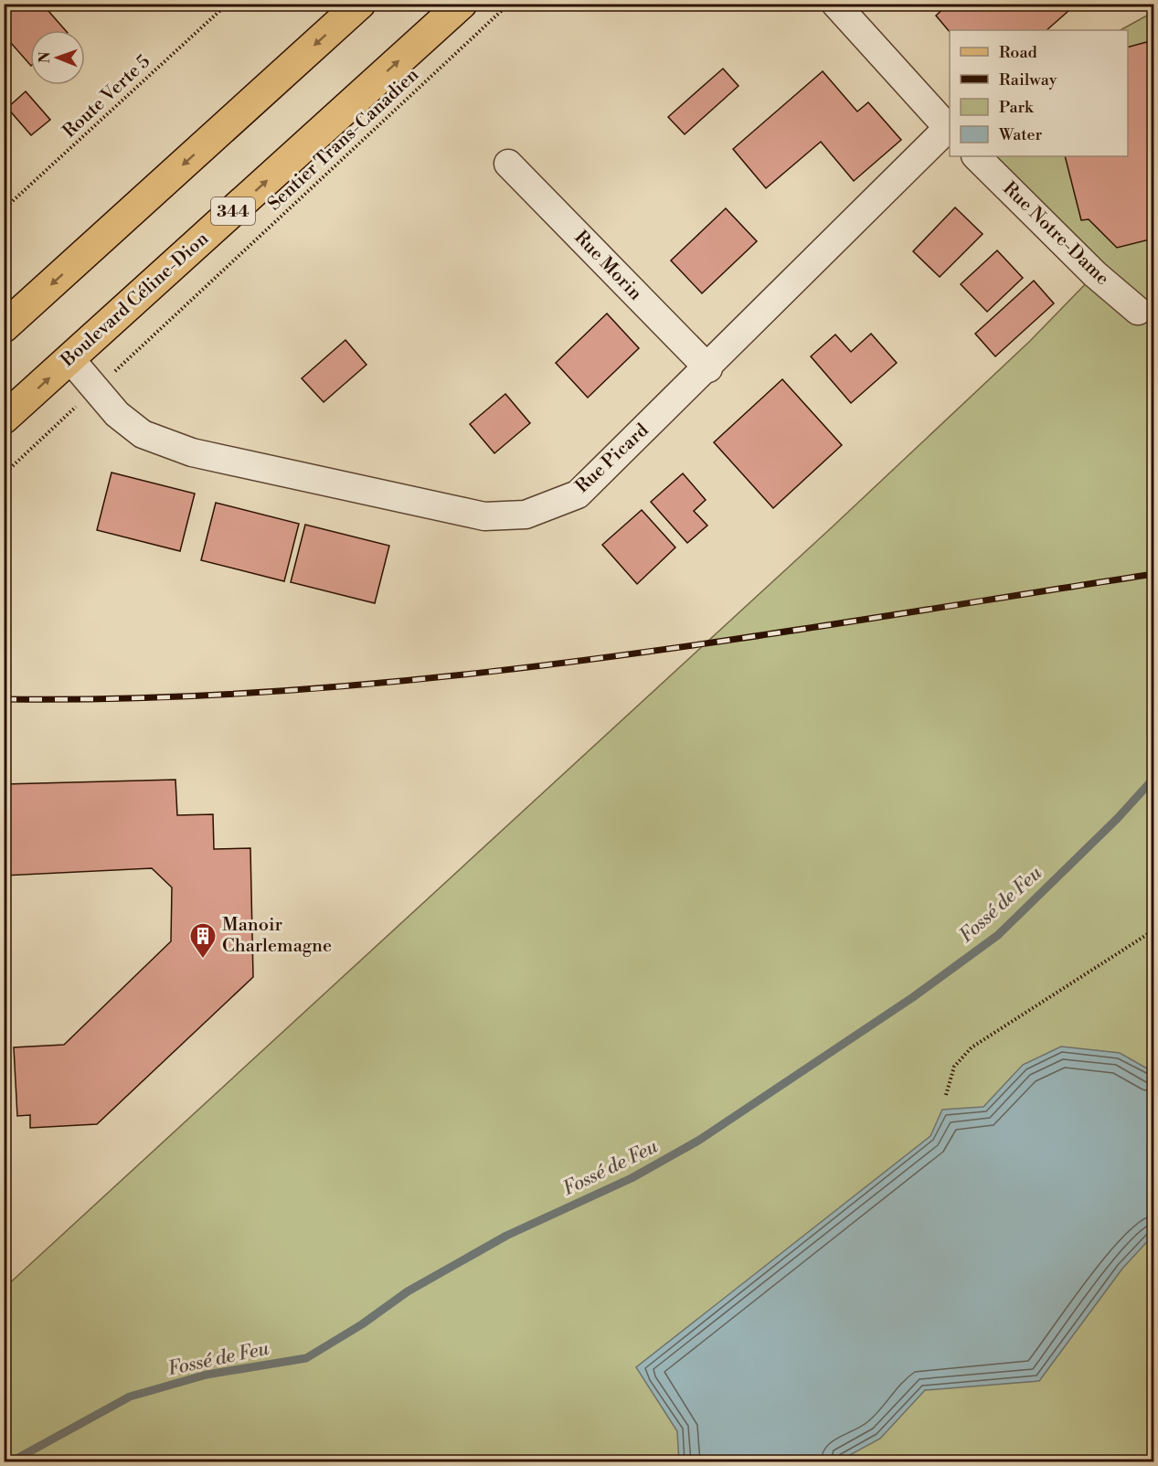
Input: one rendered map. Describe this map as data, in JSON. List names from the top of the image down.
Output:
{
  "streets": {
    "main road": ["344", "Boulevard Céline-Dion"],
    "street": ["Rue Notre-Dame", "Rue Morin", "Rue Picard"],
    "path": ["Route Verte 5", "Sentier Trans-Canadien"]
  },
  "crossings": [
    ["Sentier Trans-Canadien", "Rue Picard"],
    ["Rue Morin", "Rue Picard"],
    ["Boulevard Céline-Dion", "Rue Picard"]
  ],
  "water": ["Fossé de Feu"],
  "places": {
    "building": ["Manoir Charlemagne"]
  },
  "legend": [
    "Road",
    "Railway",
    "Park",
    "Water"
  ],
  "north": "left"
}
